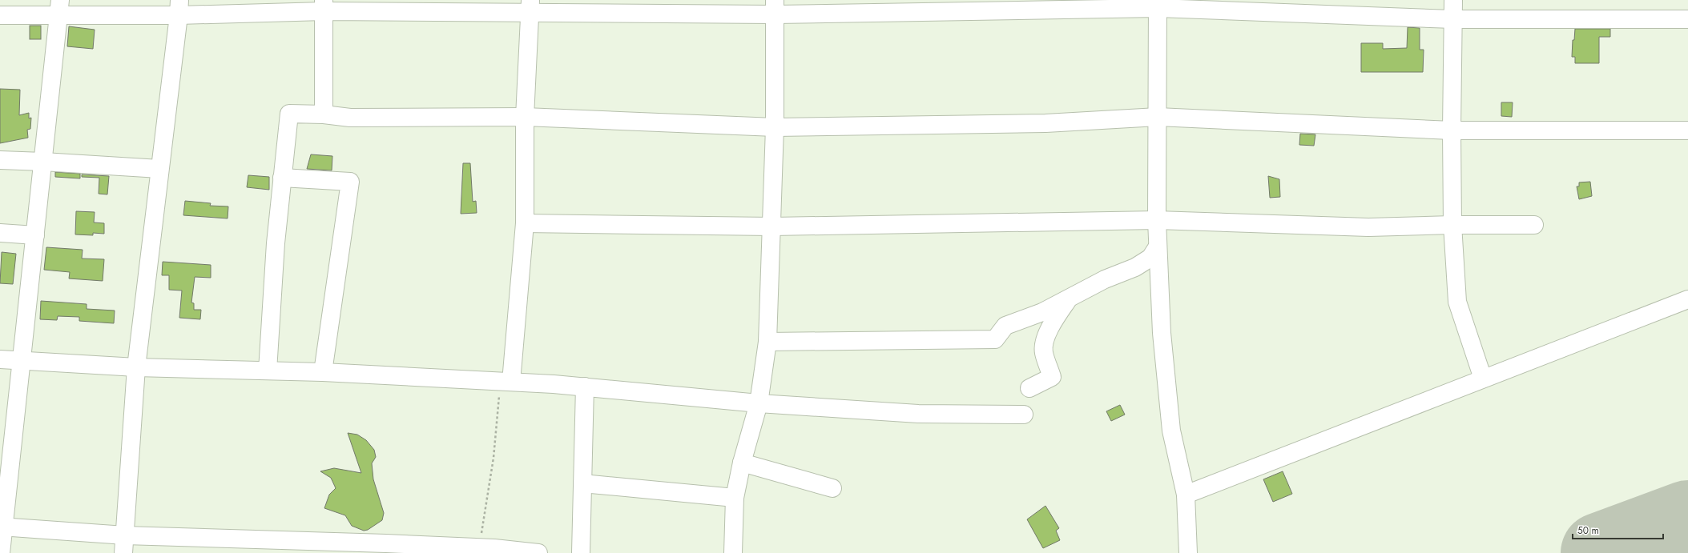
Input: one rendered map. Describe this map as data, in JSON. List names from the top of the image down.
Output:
{
  "scale_bar": "50 m"
}
